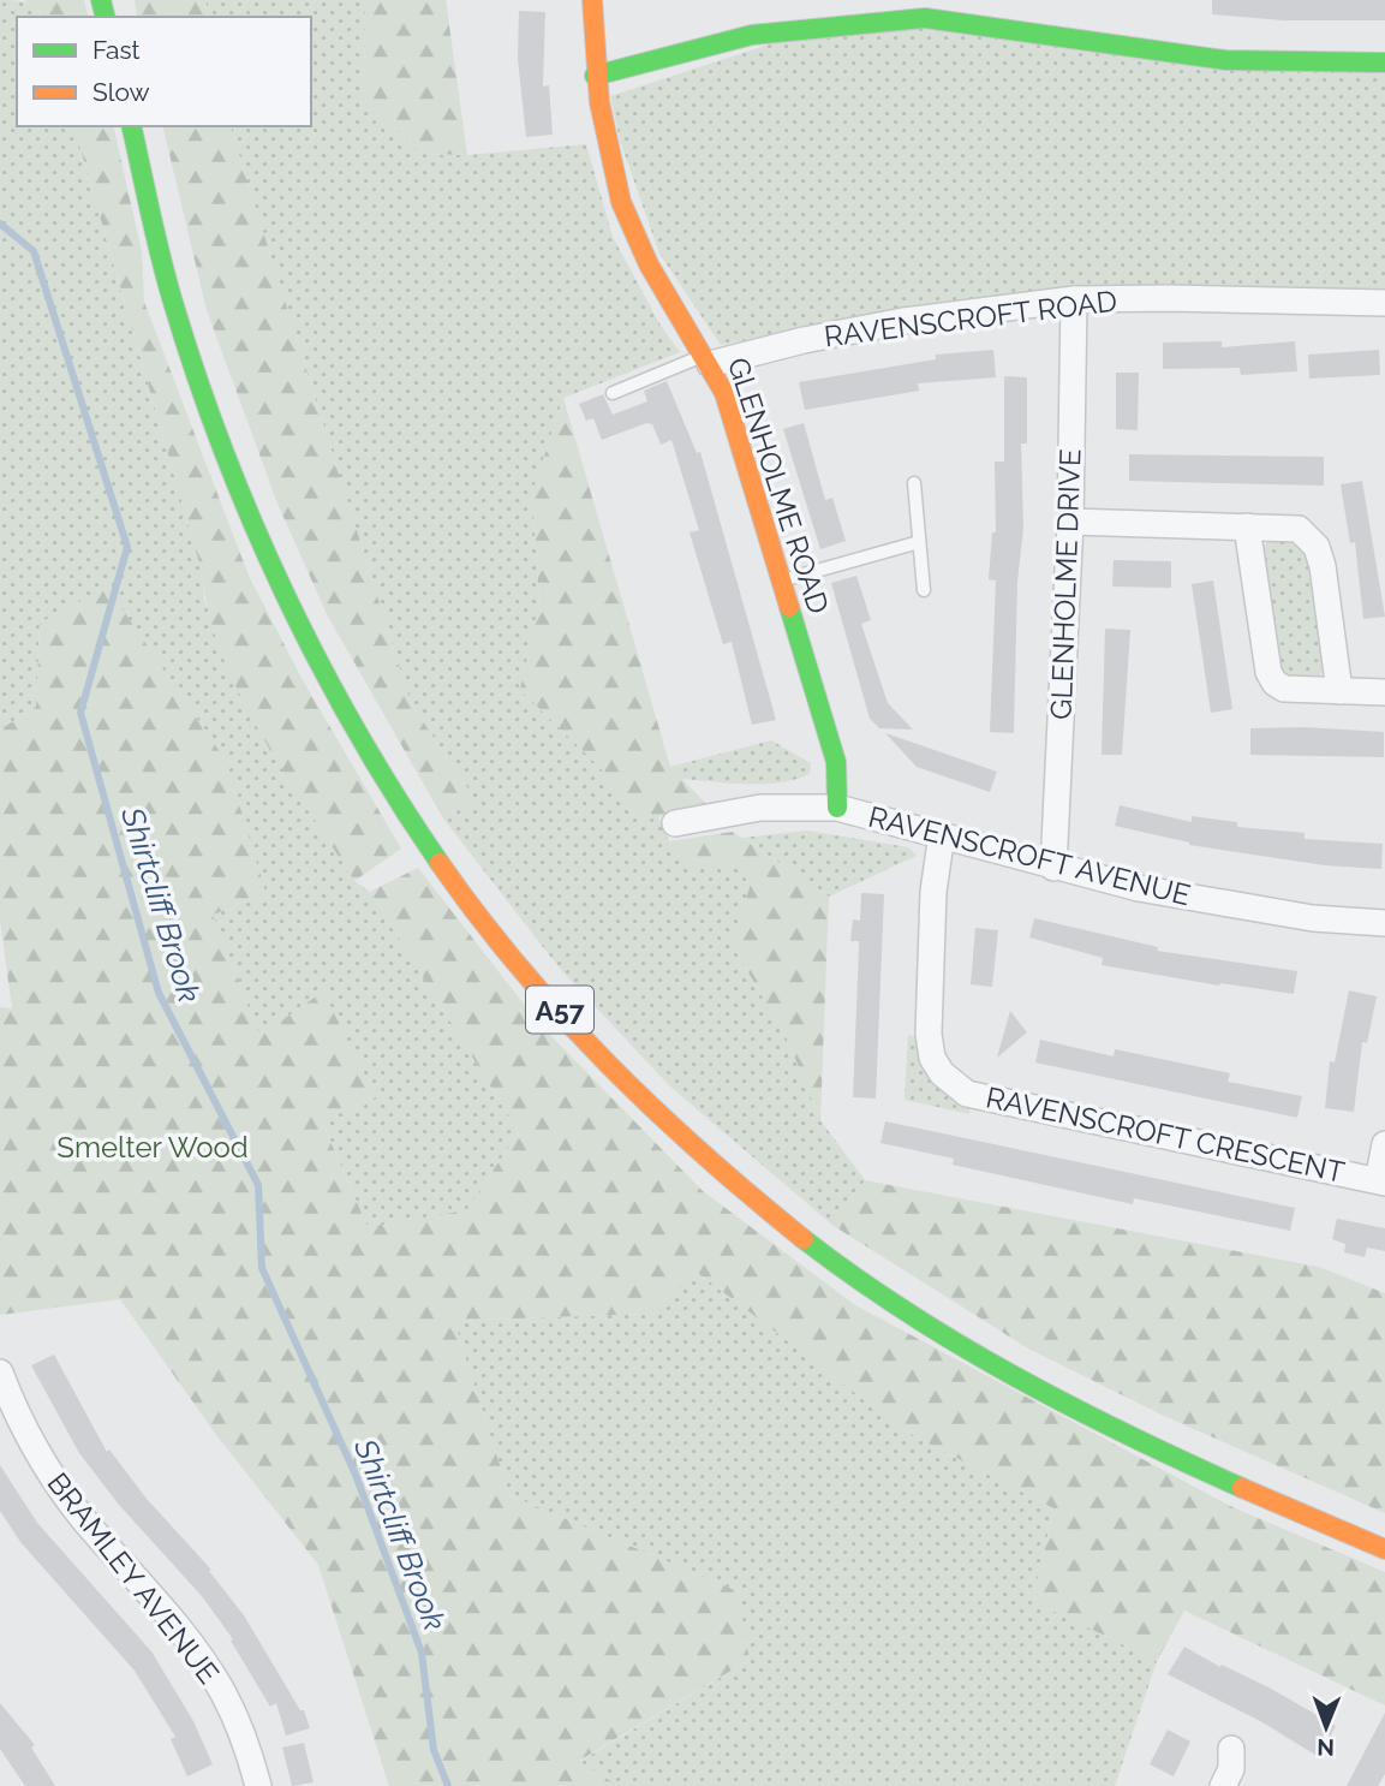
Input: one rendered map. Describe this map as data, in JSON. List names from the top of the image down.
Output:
{
  "streets": {
    "main road": ["GLENHOLME ROAD", "A57"],
    "street": [
      "RAVENSCROFT ROAD",
      "GLENHOLME DRIVE",
      "RAVENSCROFT AVENUE",
      "RAVENSCROFT CRESCENT",
      "BRAMLEY AVENUE"
    ]
  },
  "crossings": [
    ["RAVENSCROFT ROAD", "GLENHOLME ROAD"],
    ["RAVENSCROFT ROAD", "GLENHOLME DRIVE"],
    ["GLENHOLME ROAD", "RAVENSCROFT AVENUE"],
    ["GLENHOLME DRIVE", "RAVENSCROFT AVENUE"],
    ["RAVENSCROFT AVENUE", "RAVENSCROFT CRESCENT"]
  ],
  "water": ["Shirtcliff Brook"],
  "parks": ["Smelter Wood"],
  "legend": ["Fast", "Slow"],
  "north": "bottom"
}
